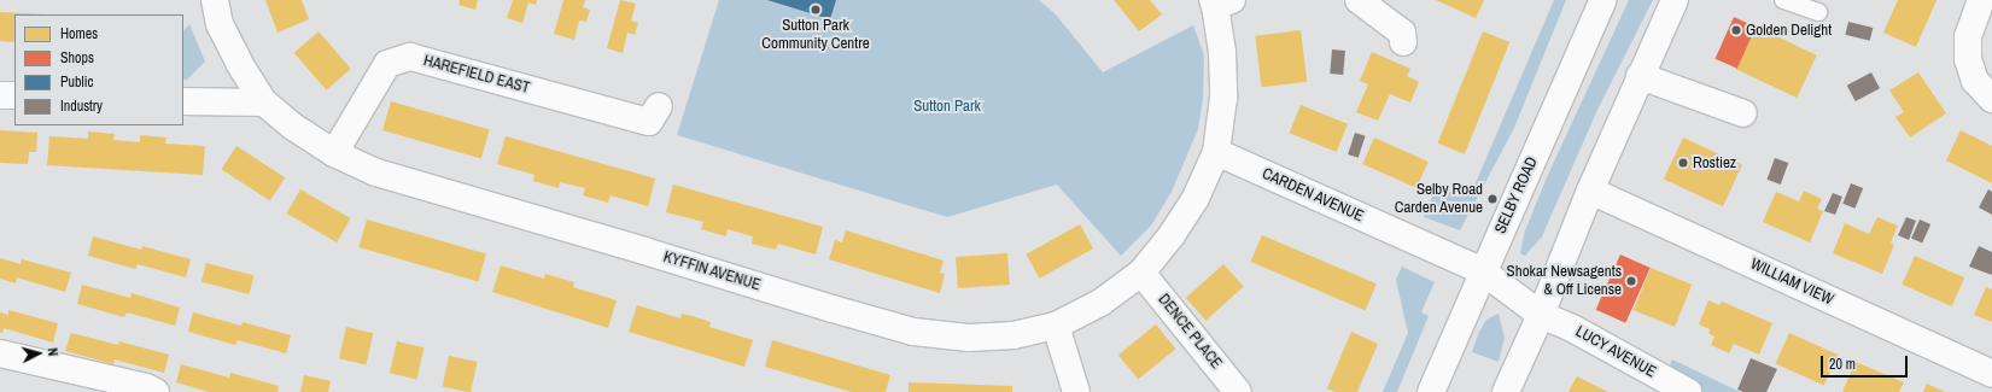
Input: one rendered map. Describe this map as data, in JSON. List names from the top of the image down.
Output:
{
  "streets": {
    "street": [
      "HAREFIELD EAST",
      "CARDEN AVENUE",
      "SELBY ROAD",
      "KYFFIN AVENUE",
      "WILLIAM VIEW",
      "DENCE PLACE",
      "LUCY AVENUE"
    ]
  },
  "crossings": [
    ["HAREFIELD EAST", "KYFFIN AVENUE"],
    ["CARDEN AVENUE", "SELBY ROAD"],
    ["CARDEN AVENUE", "KYFFIN AVENUE"],
    ["CARDEN AVENUE", "LUCY AVENUE"],
    ["KYFFIN AVENUE", "DENCE PLACE"]
  ],
  "parks": ["Sutton Park"],
  "places": [
    "Sutton Park Community Centre",
    "Golden Delight",
    "Rostiez",
    "Selby Road Carden Avenue",
    "Shokar Newsagents & Off License"
  ],
  "legend": [
    "Homes",
    "Shops",
    "Public",
    "Industry"
  ],
  "scale_bar": "20 m",
  "north": "right"
}
